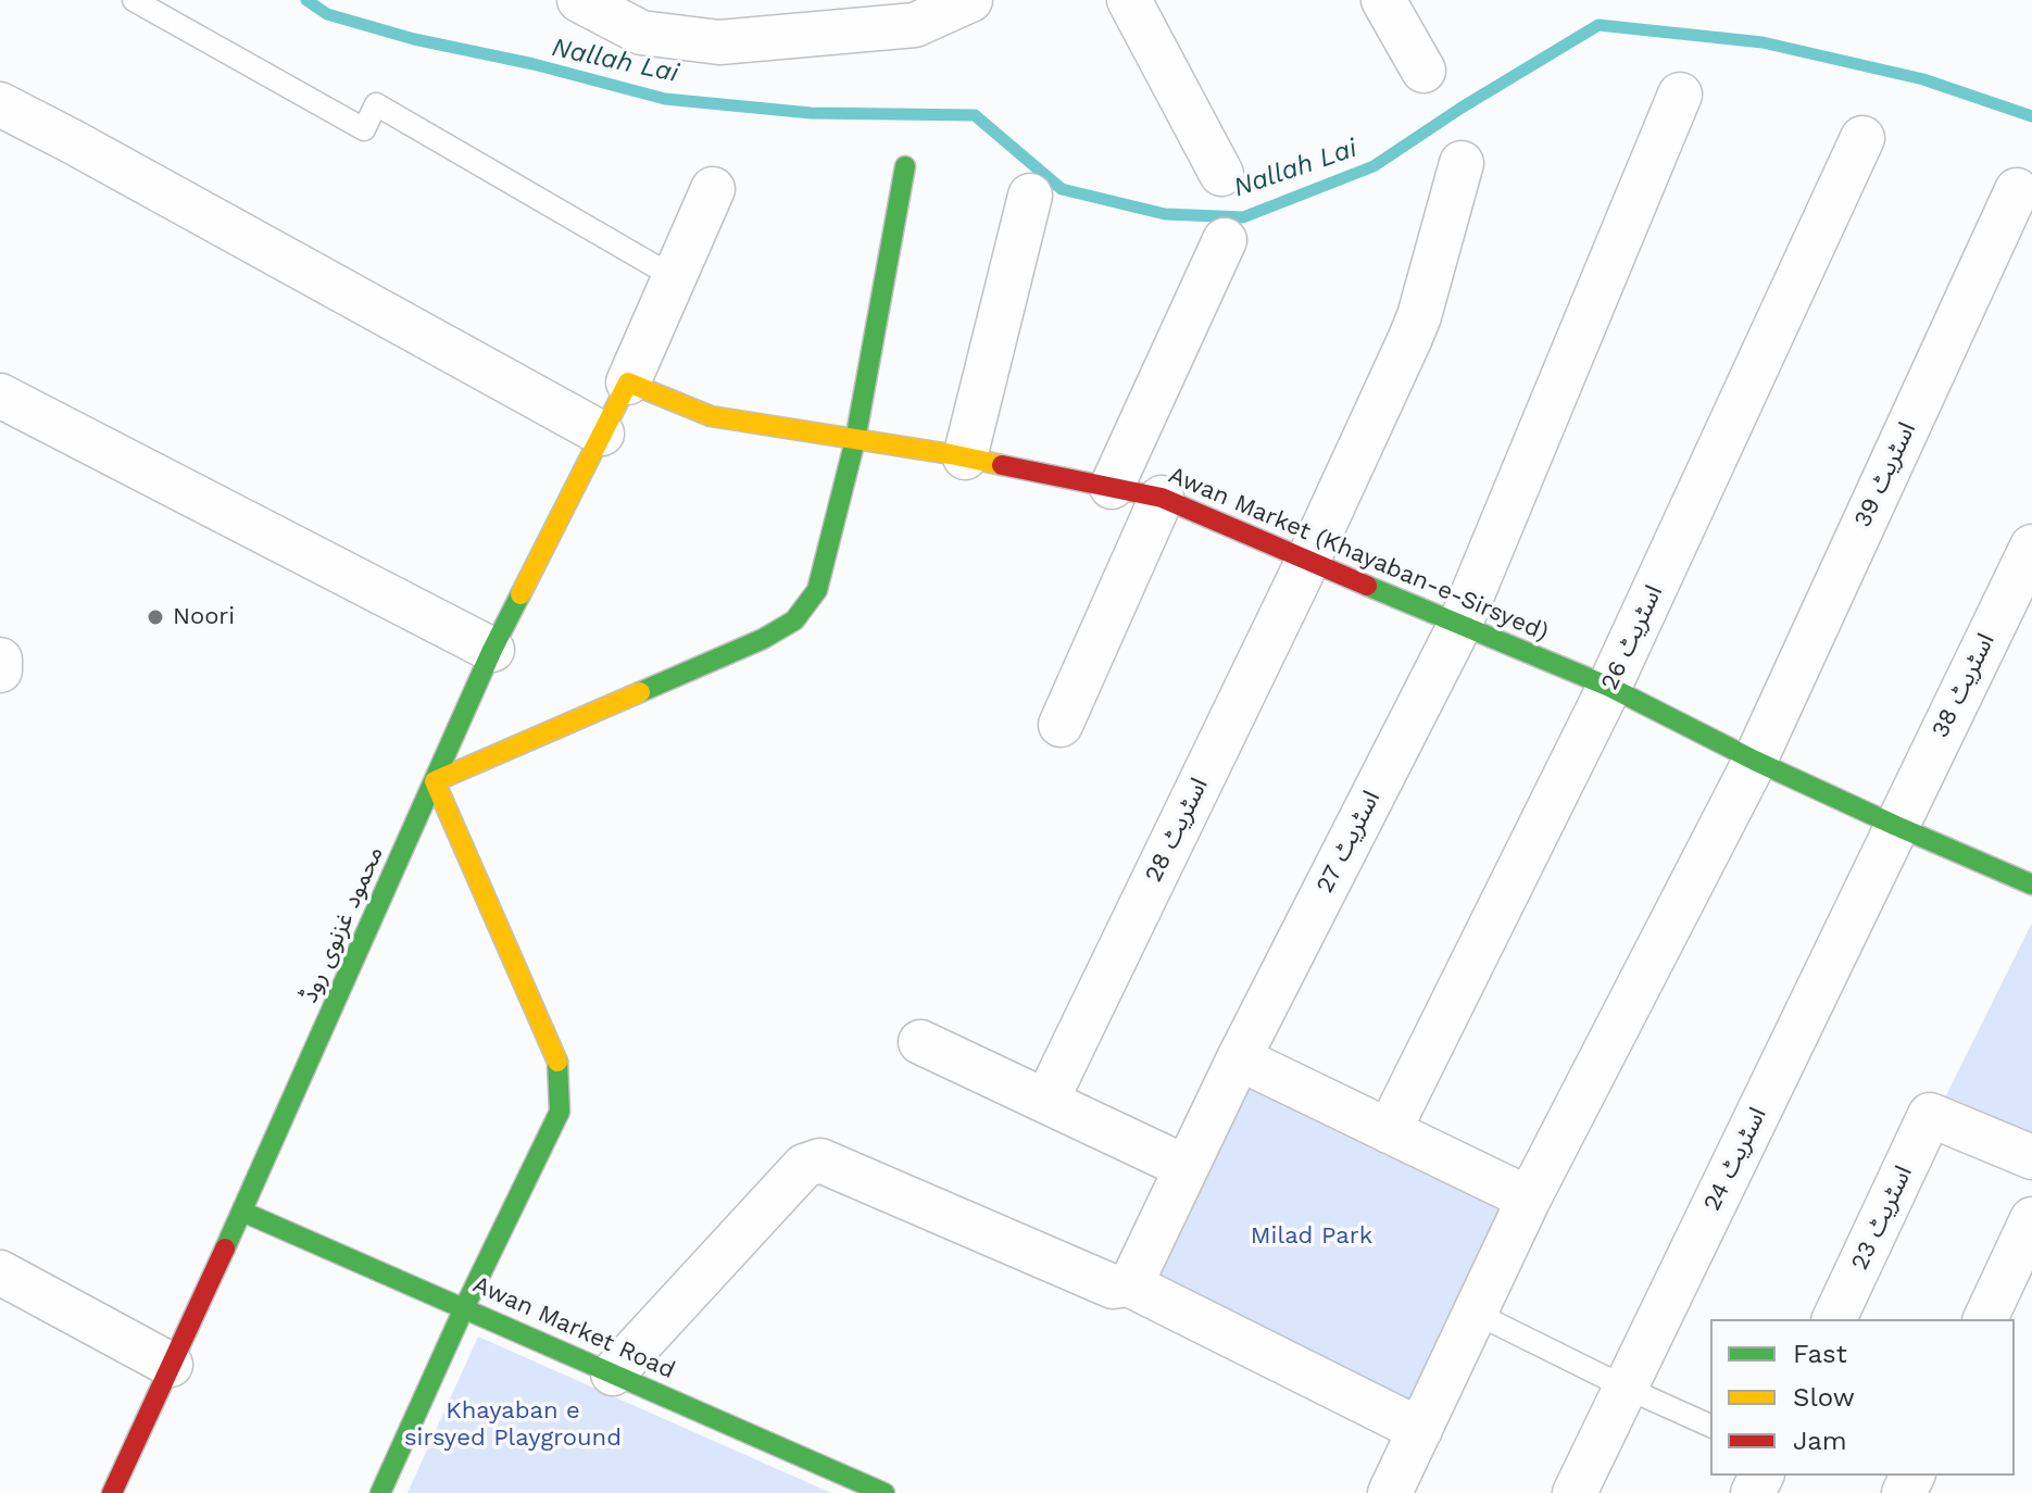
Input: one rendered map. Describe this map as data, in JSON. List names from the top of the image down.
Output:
{
  "streets": {
    "street": [
      "اسٹریٹ 39",
      "Awan Market (Khayaban-e-Sirsyed)",
      "اسٹریٹ 26",
      "اسٹریٹ 38",
      "اسٹریٹ 28",
      "اسٹریٹ 27",
      "محمود غزنوی روڈ",
      "اسٹریٹ 24",
      "اسٹریٹ 23",
      "Awan Market Road"
    ]
  },
  "crossings": [
    ["اسٹریٹ 39", "Awan Market (Khayaban-e-Sirsyed)"],
    ["Awan Market (Khayaban-e-Sirsyed)", "اسٹریٹ 26"],
    ["Awan Market (Khayaban-e-Sirsyed)", "اسٹریٹ 38"],
    ["Awan Market (Khayaban-e-Sirsyed)", "اسٹریٹ 28"],
    ["Awan Market (Khayaban-e-Sirsyed)", "اسٹریٹ 27"],
    ["Awan Market (Khayaban-e-Sirsyed)", "محمود غزنوی روڈ"],
    ["Awan Market (Khayaban-e-Sirsyed)", "اسٹریٹ 24"],
    ["اسٹریٹ 38", "اسٹریٹ 24"],
    ["محمود غزنوی روڈ", "Awan Market Road"]
  ],
  "water": ["Nallah Lai"],
  "parks": ["Milad Park", "Khayaban e sirsyed Playground"],
  "places": ["Noori"],
  "legend": ["Fast", "Slow", "Jam"]
}
